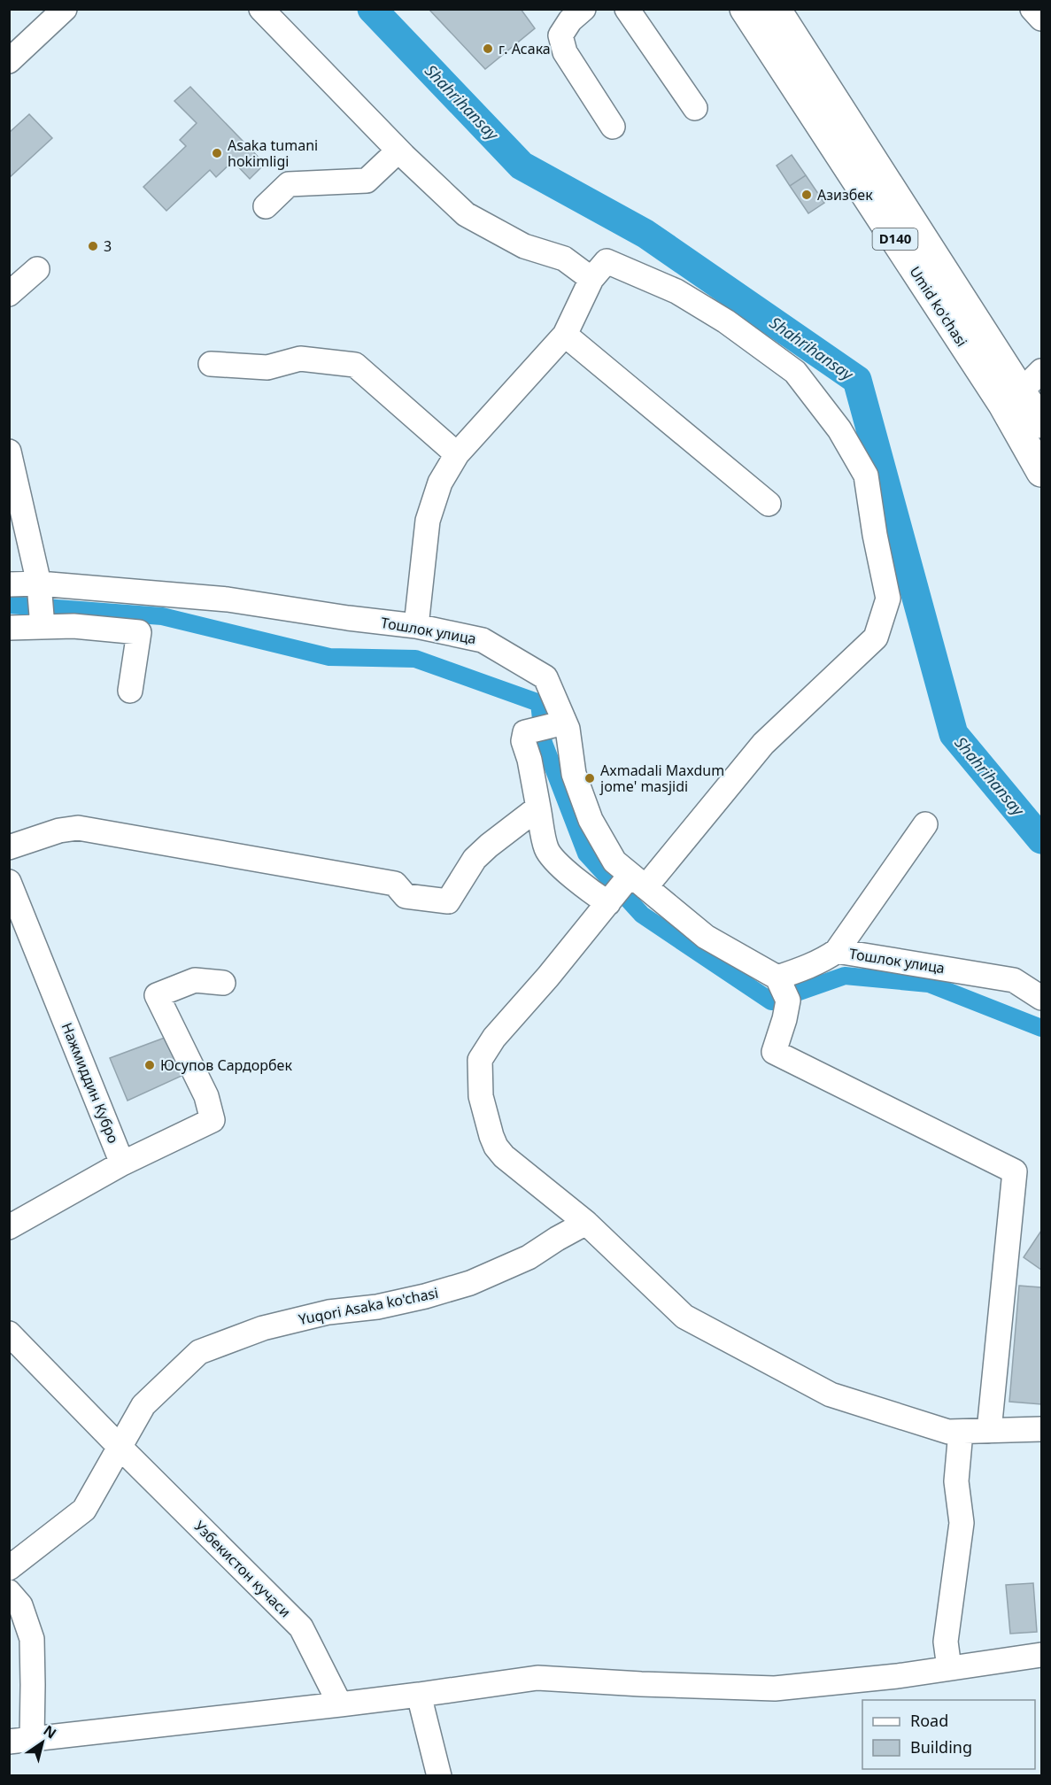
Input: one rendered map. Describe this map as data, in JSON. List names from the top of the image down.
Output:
{
  "streets": {
    "main road": ["D140", "Umid ko'chasi"],
    "street": [
      "Тошлок улица",
      "Нажмиддин Кубро",
      "Yuqori Asaka ko'chasi",
      "Узбекистон кучаси"
    ]
  },
  "crossings": [
    ["Yuqori Asaka ko'chasi", "Узбекистон кучаси"]
  ],
  "water": ["Shahrihansay"],
  "places": [
    "г. Асака",
    "Asaka tumani hokimligi",
    "Азизбек",
    "3",
    "Axmadali Maxdum jome' masjidi",
    "Юсупов Сардорбек"
  ],
  "legend": ["Road", "Building"],
  "north": "top right"
}
